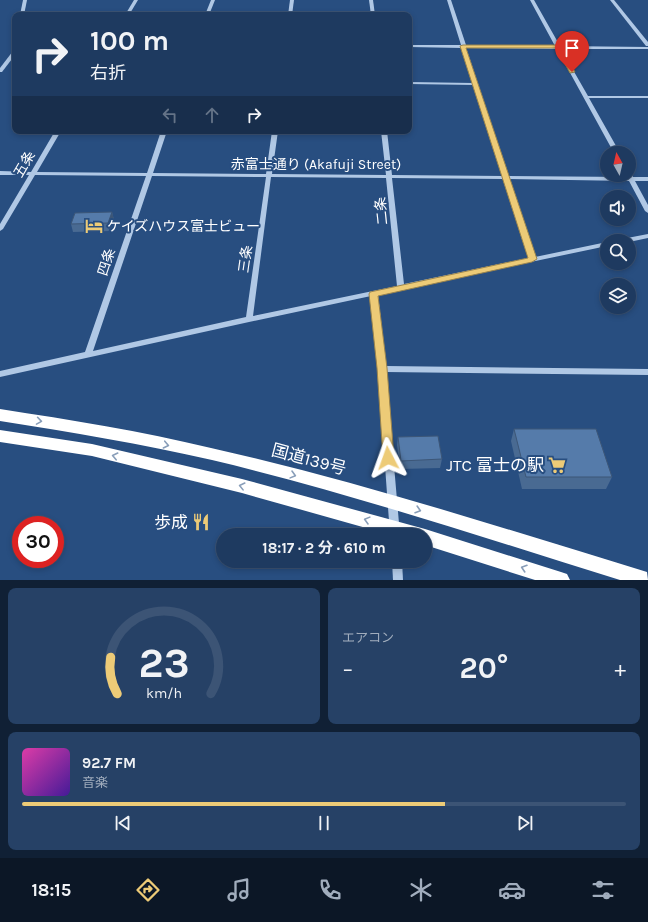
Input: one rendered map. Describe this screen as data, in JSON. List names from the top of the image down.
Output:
{
  "streets": {
    "highway": ["国道139号"],
    "street": [
      "五条",
      "赤富士通り (Akafuji Street)",
      "二条",
      "三条",
      "四条"
    ]
  },
  "crossings": [
    ["五条", "赤富士通り (Akafuji Street)"],
    ["赤富士通り (Akafuji Street)", "二条"],
    ["赤富士通り (Akafuji Street)", "三条"],
    ["赤富士通り (Akafuji Street)", "四条"]
  ],
  "places": {
    "hotel": ["ケイズハウス富士ビュー"],
    "supermarket": ["JTC 富士の駅"],
    "restaurant": ["歩成"]
  },
  "north": "top",
  "page": {
    "turn": ["100 m", "右折"],
    "limit": "30",
    "trip": "18:17 · 2 分 · 610 m",
    "tile": "エアコン",
    "heat": ["−", "20°", "+"],
    "song": ["92.7 FM", "音楽"],
    "tabs": "18:15",
    "gauge": ["23", "km/h"]
  }
}
